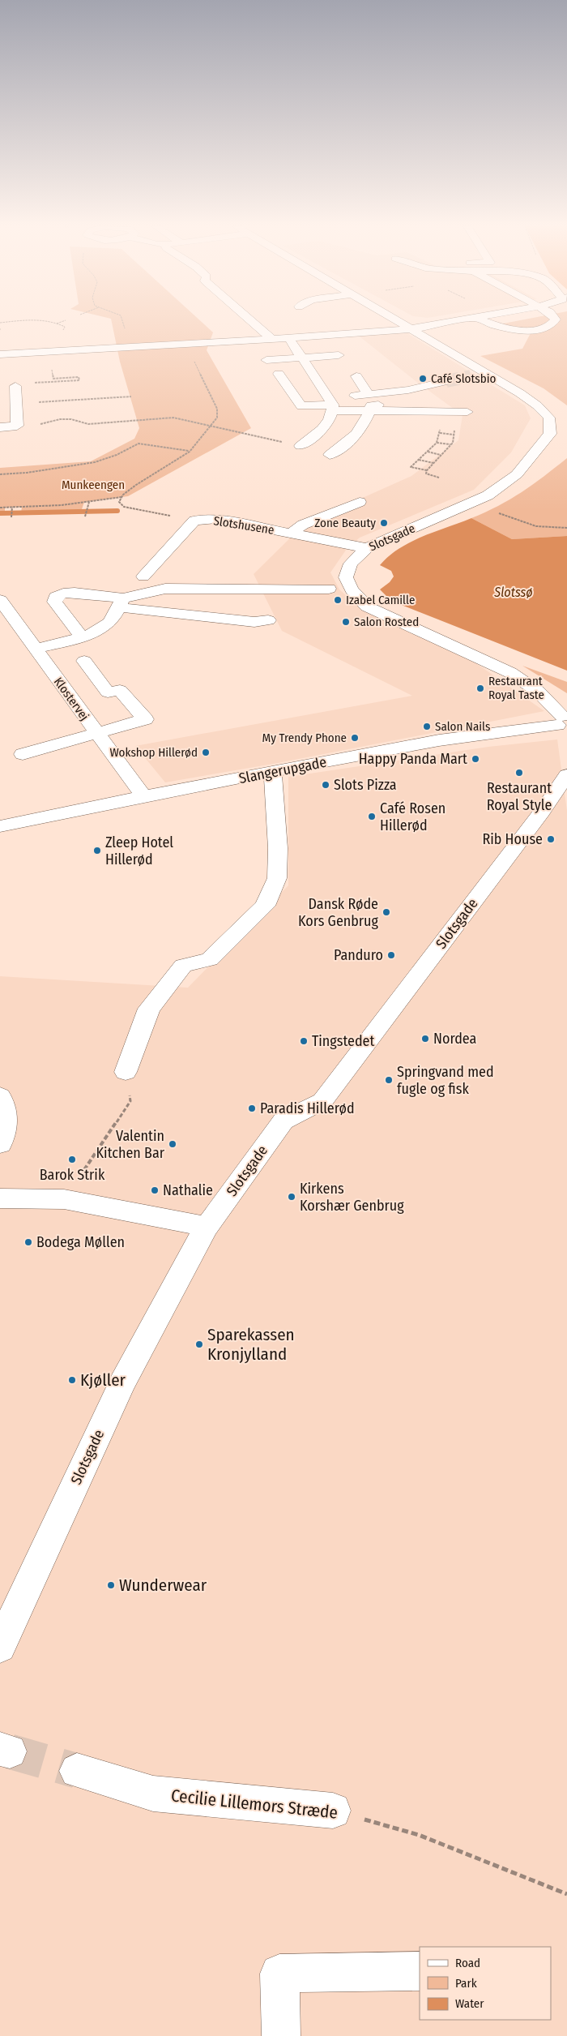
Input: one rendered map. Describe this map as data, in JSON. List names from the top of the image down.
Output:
{
  "streets": {
    "street": [
      "Slotshusene",
      "Slotsgade",
      "Klostervej",
      "Slangerupgade",
      "Cecilie Lillemors Stræde"
    ]
  },
  "crossings": [
    ["Slotshusene", "Slotsgade"],
    ["Slotsgade", "Slangerupgade"],
    ["Klostervej", "Slangerupgade"]
  ],
  "water": ["Slotssø"],
  "parks": ["Munkeengen"],
  "places": [
    "Café Slotsbio",
    "Zone Beauty",
    "Izabel Camille",
    "Salon Rosted",
    "Restaurant Royal Taste",
    "Salon Nails",
    "My Trendy Phone",
    "Wokshop Hillerød",
    "Happy Panda Mart",
    "Restaurant Royal Style",
    "Slots Pizza",
    "Café Rosen Hillerød",
    "Rib House",
    "Zleep Hotel Hillerød",
    "Dansk Røde Kors Genbrug",
    "Panduro",
    "Nordea",
    "Tingstedet",
    "Springvand med fugle og fisk",
    "Paradis Hillerød",
    "Valentin Kitchen Bar",
    "Barok Strik",
    "Nathalie",
    "Kirkens Korshær Genbrug",
    "Bodega Møllen",
    "Sparekassen Kronjylland",
    "Kjøller",
    "Wunderwear"
  ],
  "legend": ["Road", "Park", "Water"]
}
